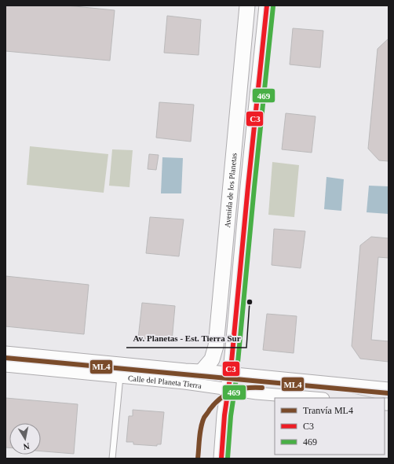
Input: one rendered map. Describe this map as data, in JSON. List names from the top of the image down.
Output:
{
  "streets": {
    "street": ["Avenida de los Planetas", "Calle del Planeta Tierra"]
  },
  "crossings": [
    ["Avenida de los Planetas", "Calle del Planeta Tierra"]
  ],
  "places": ["Av. Planetas - Est. Tierra Sur"],
  "lines": ["transit line C3", "transit line 469", "tram line ML4"],
  "legend": ["Tranvía ML4", "C3", "469"],
  "north": "bottom"
}
